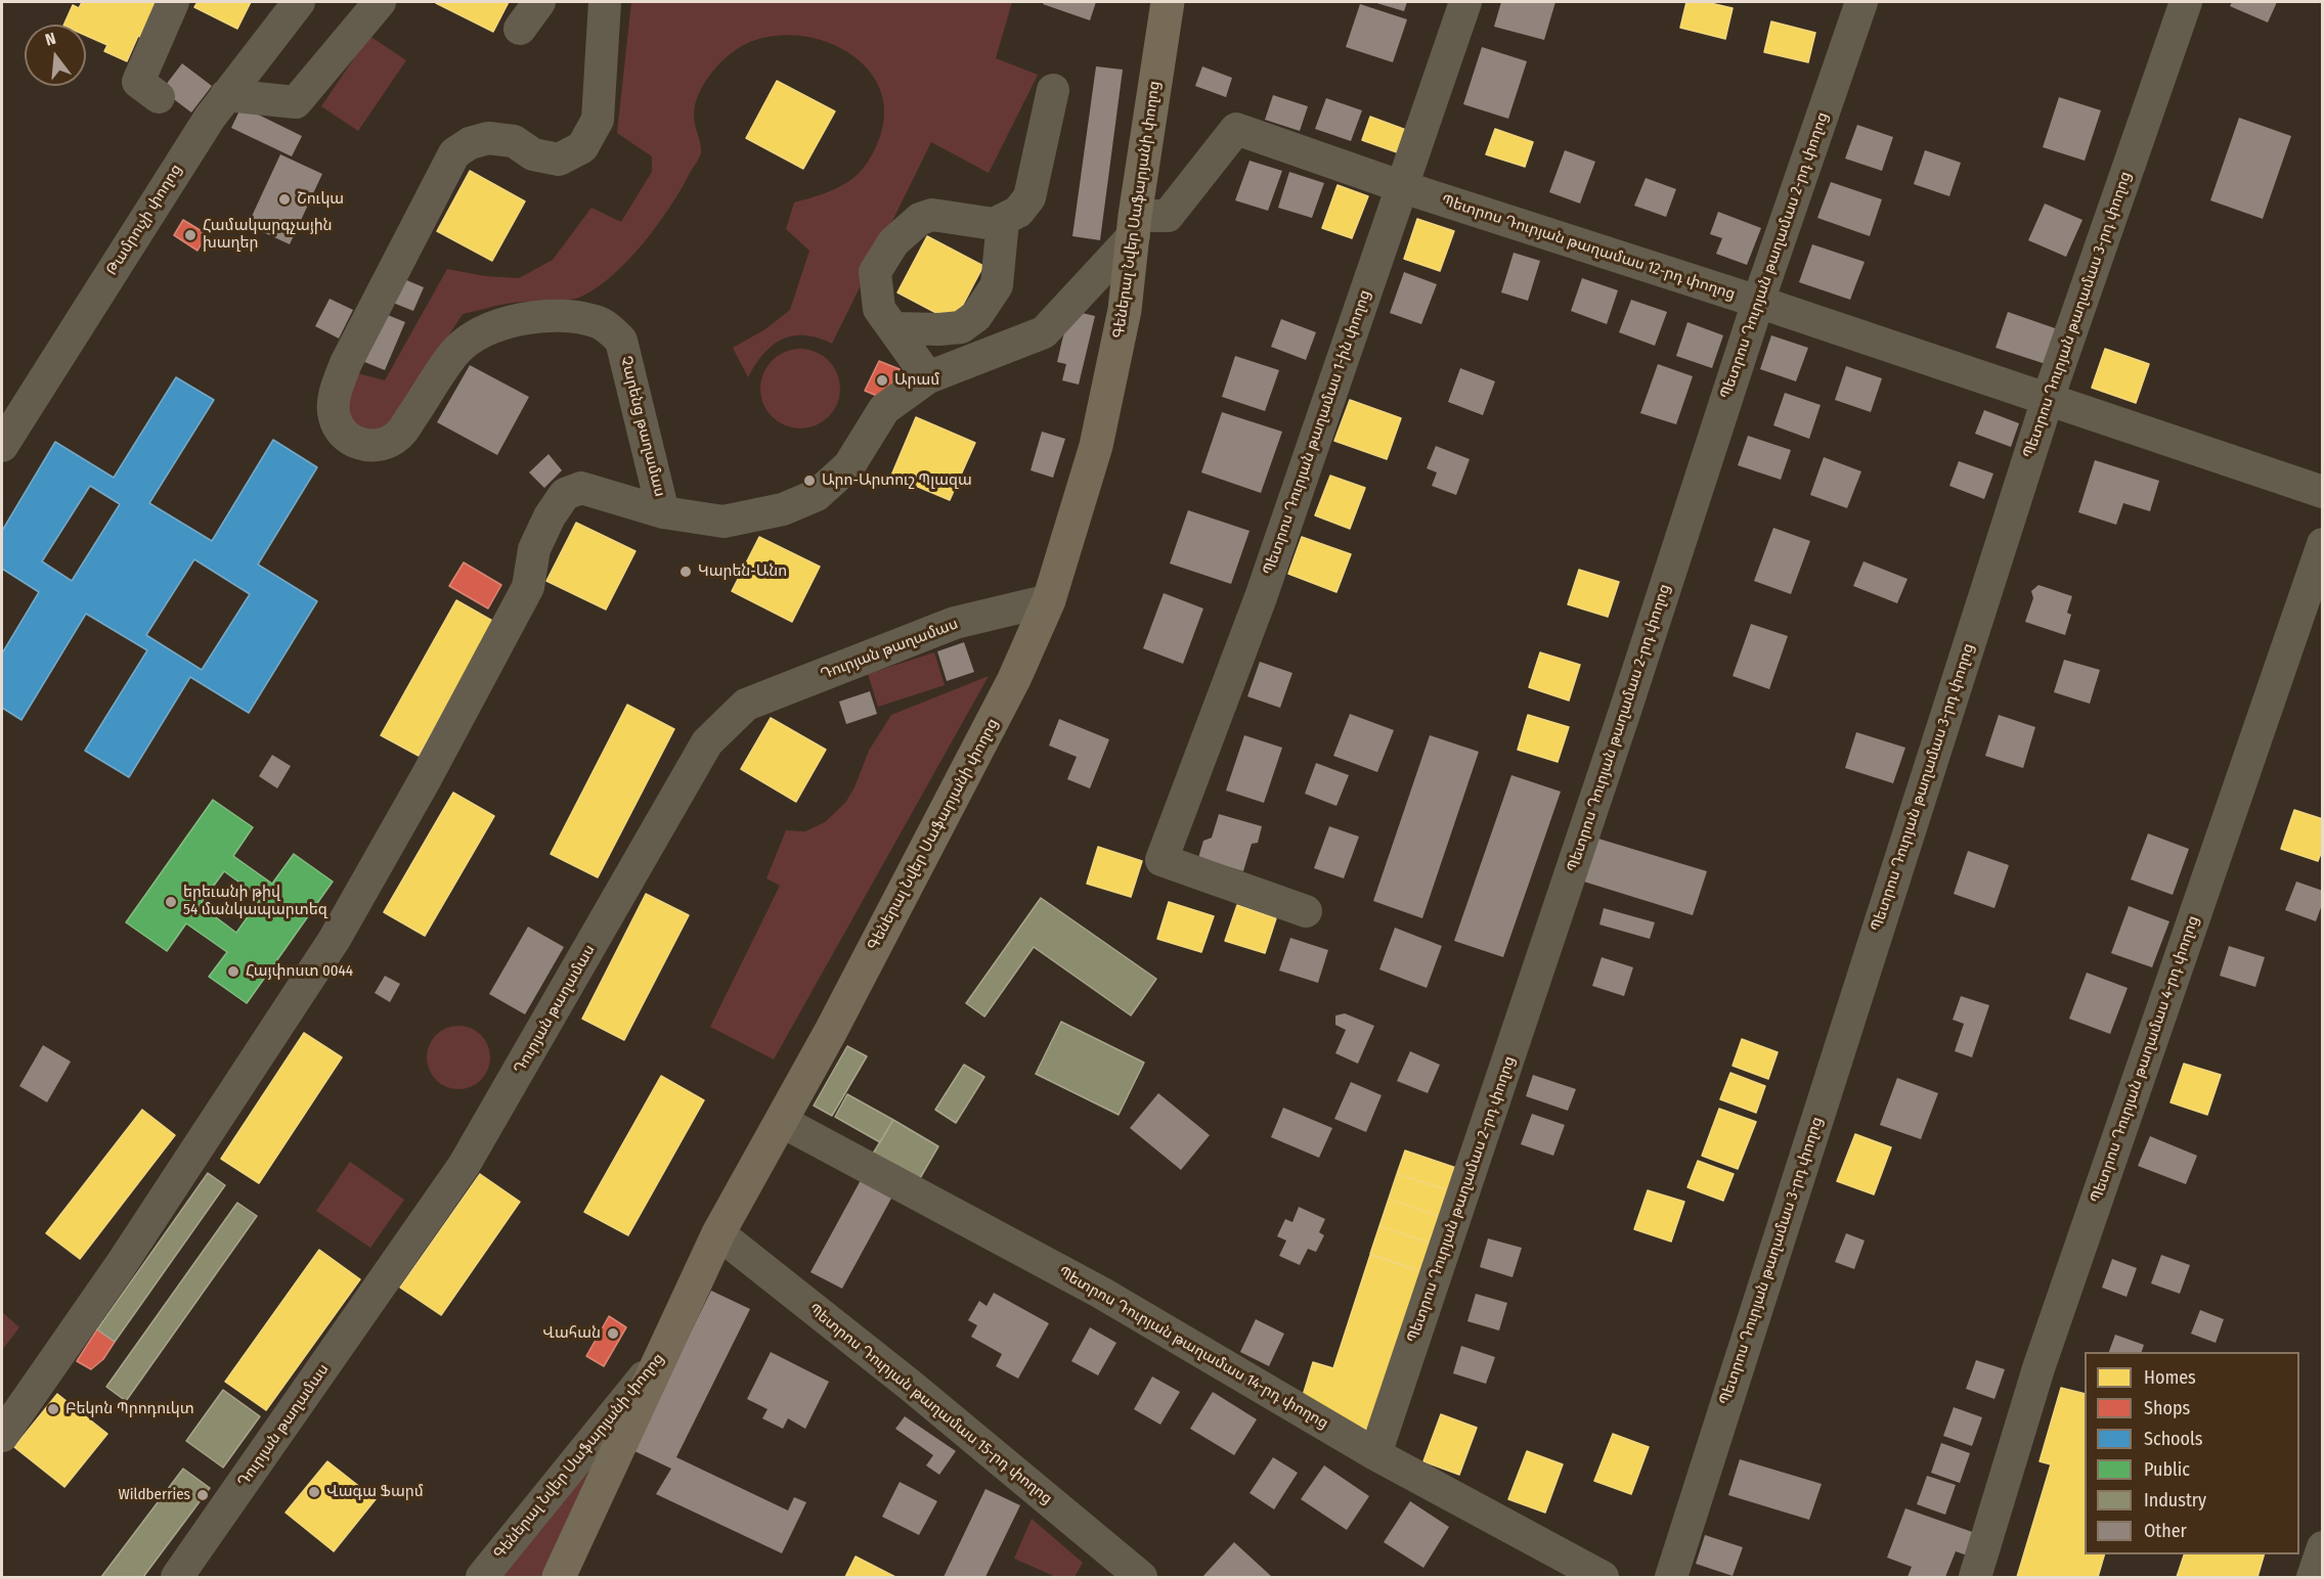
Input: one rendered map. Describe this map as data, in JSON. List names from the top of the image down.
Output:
{
  "streets": {
    "main road": ["Գեներալ Նվեր Սաֆարյանի փողոց"],
    "street": [
      "Թամրուչի փողոց",
      "Պետրոս Դուրյան թաղամաս 12-րդ փողոց",
      "Պետրոս Դուրյան թաղամաս 2-րդ փողոց",
      "Պետրոս Դուրյան թաղամաս 3-րդ փողոց",
      "Չարենց թաղամաս",
      "Պետրոս Դուրյան թաղամաս 1-ին փողոց",
      "Դուրյան թաղամաս",
      "Պետրոս Դուրյան թաղամաս 4-րդ փողոց",
      "Պետրոս Դուրյան թաղամաս 14-րդ փողոց",
      "Պետրոս Դուրյան թաղամաս 15-րդ փողոց"
    ]
  },
  "crossings": [
    ["Գեներալ Նվեր Սաֆարյանի փողոց", "Պետրոս Դուրյան թաղամաս 12-րդ փողոց"],
    ["Գեներալ Նվեր Սաֆարյանի փողոց", "Չարենց թաղամաս"],
    ["Գեներալ Նվեր Սաֆարյանի փողոց", "Դուրյան թաղամաս"],
    ["Գեներալ Նվեր Սաֆարյանի փողոց", "Պետրոս Դուրյան թաղամաս 14-րդ փողոց"],
    ["Գեներալ Նվեր Սաֆարյանի փողոց", "Պետրոս Դուրյան թաղամաս 15-րդ փողոց"],
    ["Պետրոս Դուրյան թաղամաս 12-րդ փողոց", "Պետրոս Դուրյան թաղամաս 2-րդ փողոց"],
    ["Պետրոս Դուրյան թաղամաս 12-րդ փողոց", "Պետրոս Դուրյան թաղամաս 3-րդ փողոց"],
    ["Պետրոս Դուրյան թաղամաս 12-րդ փողոց", "Չարենց թաղամաս"],
    ["Պետրոս Դուրյան թաղամաս 12-րդ փողոց", "Պետրոս Դուրյան թաղամաս 1-ին փողոց"],
    ["Պետրոս Դուրյան թաղամաս 2-րդ փողոց", "Պետրոս Դուրյան թաղամաս 14-րդ փողոց"]
  ],
  "places": [
    "Շուկա",
    "Համակարգչային խաղեր",
    "Արամ",
    "Արո-Արտուշ Պլազա",
    "Կարեն-Անո",
    "երեւանի թիվ 54 մանկապարտեզ",
    "Հայփոստ 0044",
    "Վահան",
    "Բեկոն Պրոդուկտ",
    "Վագա Ֆարմ",
    "Wildberries"
  ],
  "legend": [
    "Homes",
    "Shops",
    "Schools",
    "Public",
    "Industry",
    "Other"
  ],
  "north": "top"
}
